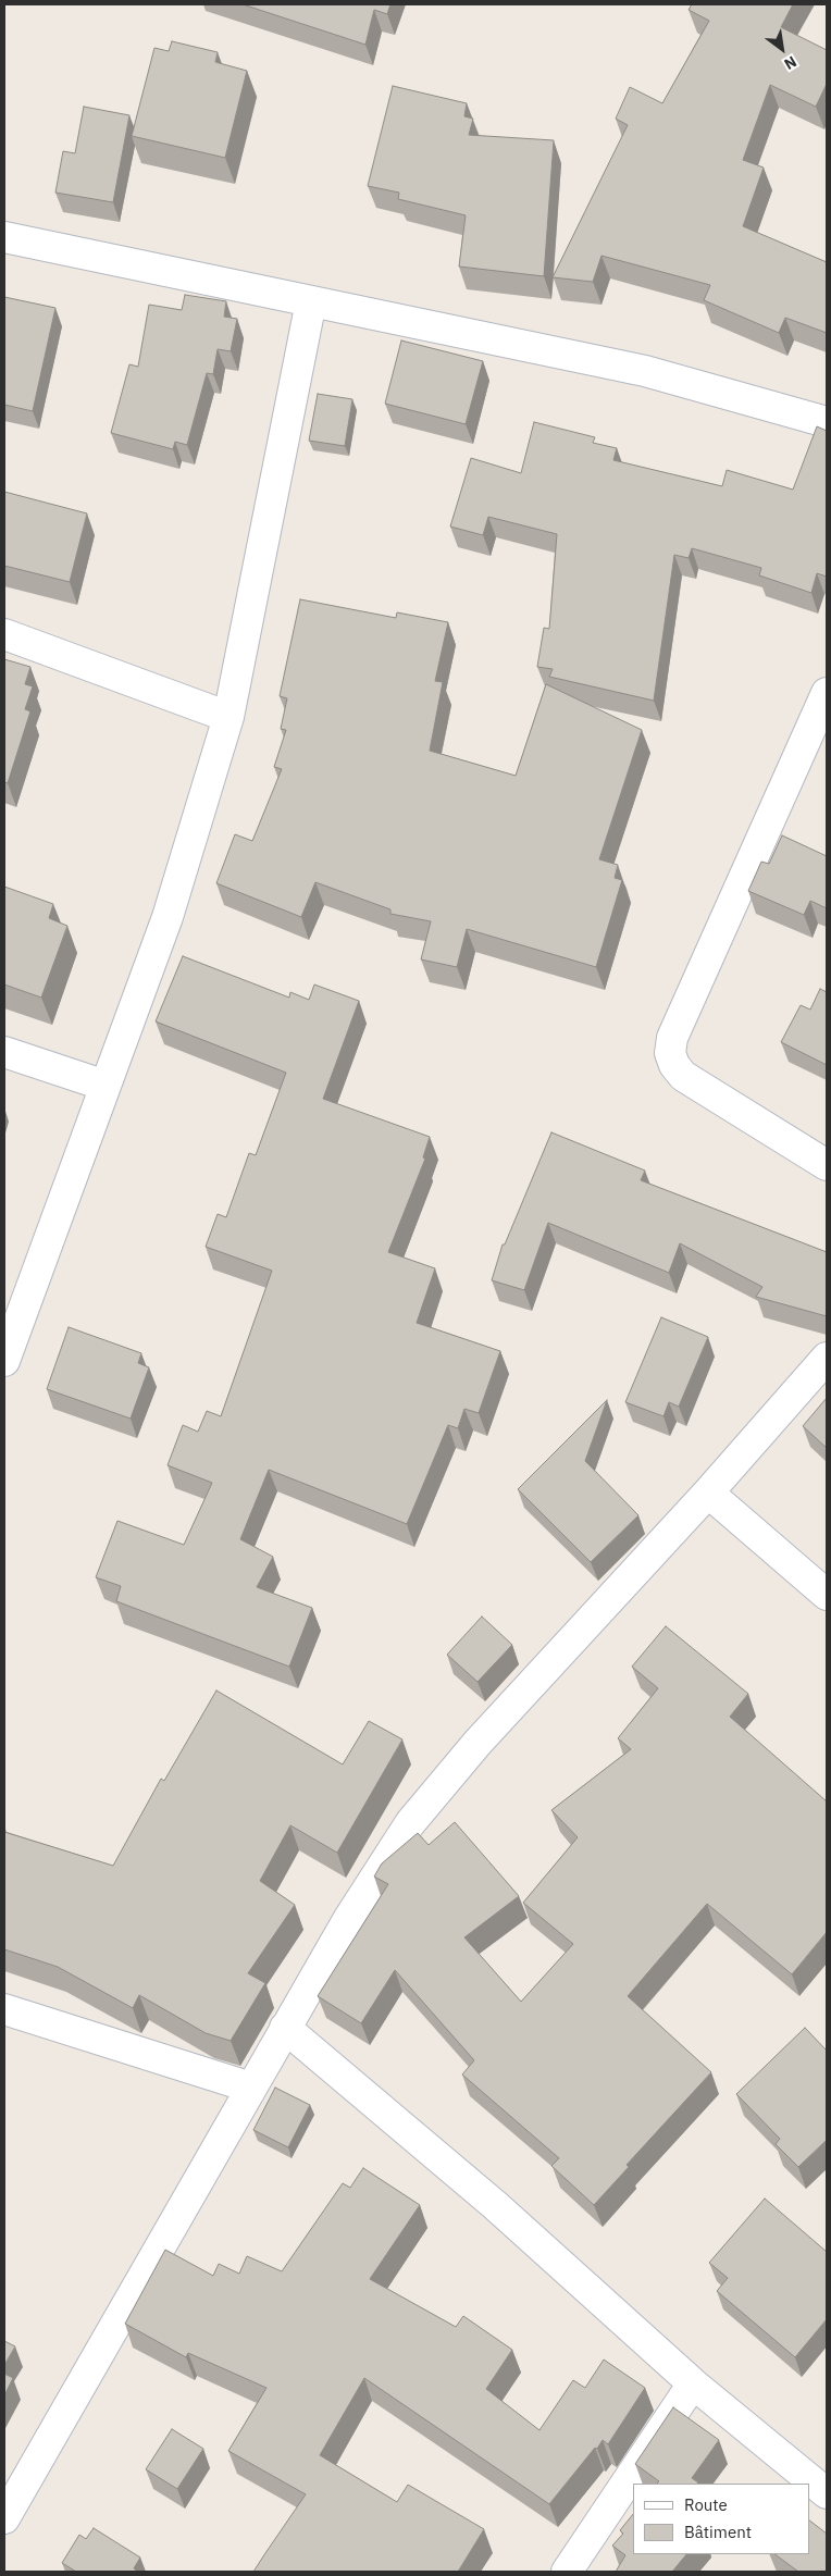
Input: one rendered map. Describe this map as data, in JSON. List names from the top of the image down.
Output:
{
  "legend": ["Route", "Bâtiment"],
  "north": "bottom right"
}
